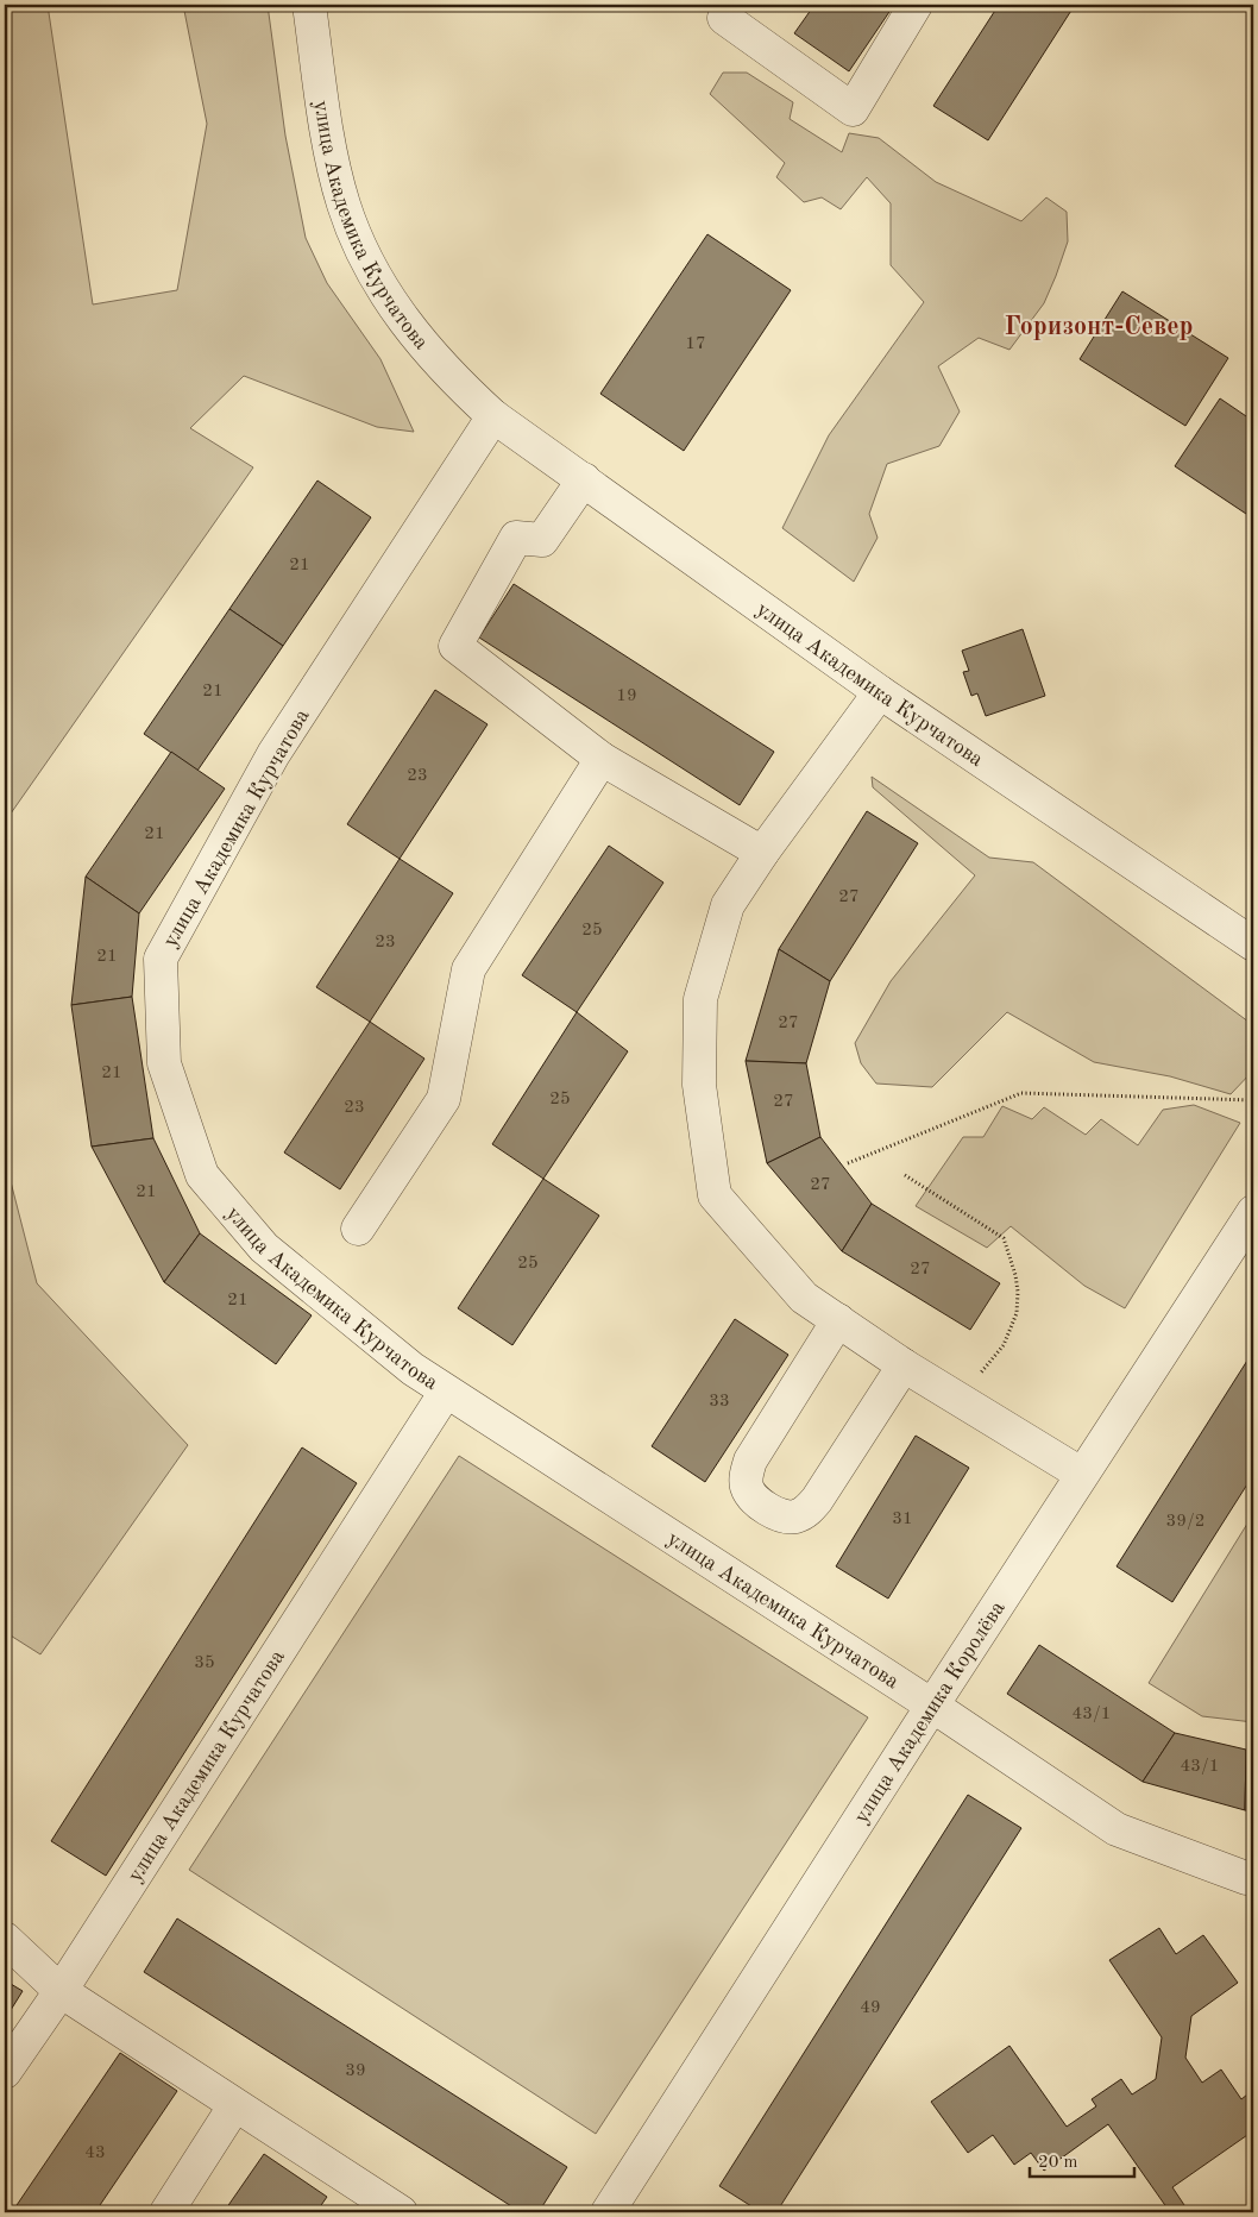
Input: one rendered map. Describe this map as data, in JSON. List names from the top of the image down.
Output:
{
  "streets": {
    "street": ["улица Академика Курчатова", "улица Академика Королёва"]
  },
  "crossings": [
    ["улица Академика Курчатова", "улица Академика Королёва"]
  ],
  "districts": ["Горизонт-Север"],
  "house_numbers": [
    "17",
    "21",
    "21",
    "19",
    "23",
    "21",
    "27",
    "25",
    "23",
    "21",
    "27",
    "21",
    "25",
    "27",
    "23",
    "27",
    "21",
    "25",
    "27",
    "21",
    "33",
    "31",
    "39/2",
    "35",
    "43/1",
    "43/1",
    "49",
    "39",
    "43"
  ],
  "scale_bar": "20 m"
}
